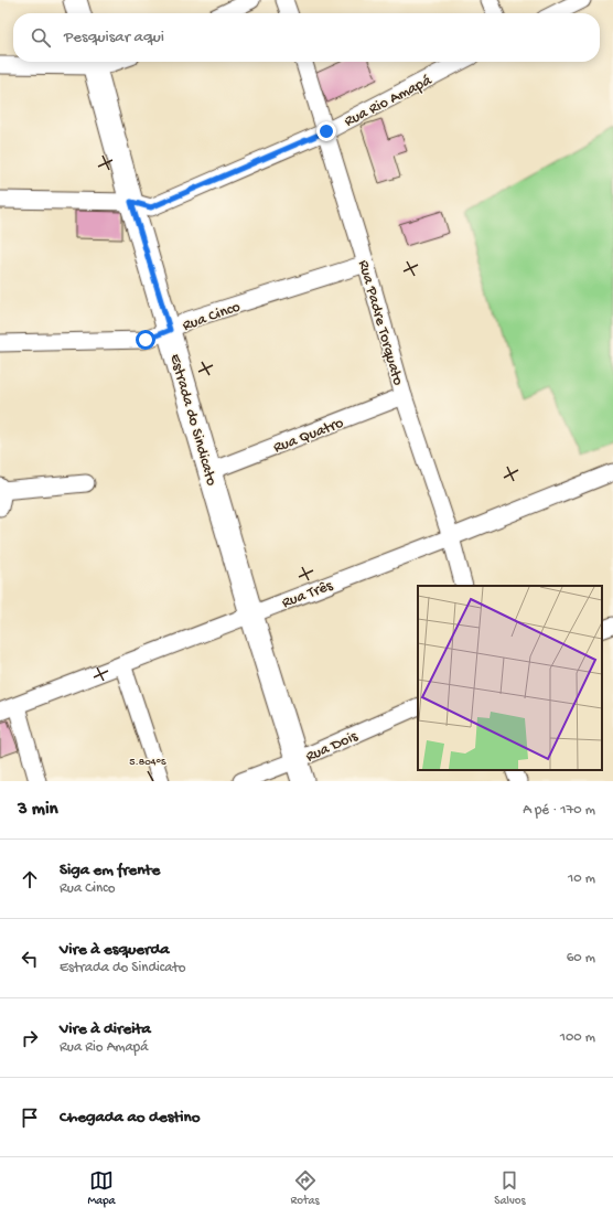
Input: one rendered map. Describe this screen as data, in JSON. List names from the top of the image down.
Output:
{
  "streets": {
    "street": [
      "Rua Rio Amapá",
      "Rua Cinco",
      "Rua Padre Torquato",
      "Estrada do Sindicato",
      "Rua Quatro",
      "Rua Três",
      "Rua Dois"
    ]
  },
  "crossings": [
    ["Rua Rio Amapá", "Rua Padre Torquato"],
    ["Rua Rio Amapá", "Estrada do Sindicato"],
    ["Rua Cinco", "Rua Padre Torquato"],
    ["Rua Cinco", "Estrada do Sindicato"],
    ["Rua Padre Torquato", "Rua Quatro"],
    ["Rua Padre Torquato", "Rua Três"],
    ["Estrada do Sindicato", "Rua Quatro"],
    ["Estrada do Sindicato", "Rua Três"],
    ["Estrada do Sindicato", "Rua Dois"]
  ],
  "page": {
    "search": "Pesquisar aqui",
    "heading": ["3 min", "A pé · 170 m"],
    "list": [
      ["Siga em frente", "Rua Cinco", "10 m"],
      ["Vire à esquerda", "Estrada do Sindicato", "60 m"],
      ["Vire à direita", "Rua Rio Amapá", "100 m"],
      "Chegada ao destino"
    ],
    "nav": ["Mapa", "Rotas", "Salvos"]
  },
  "coordinates": ["5.804°S"]
}
